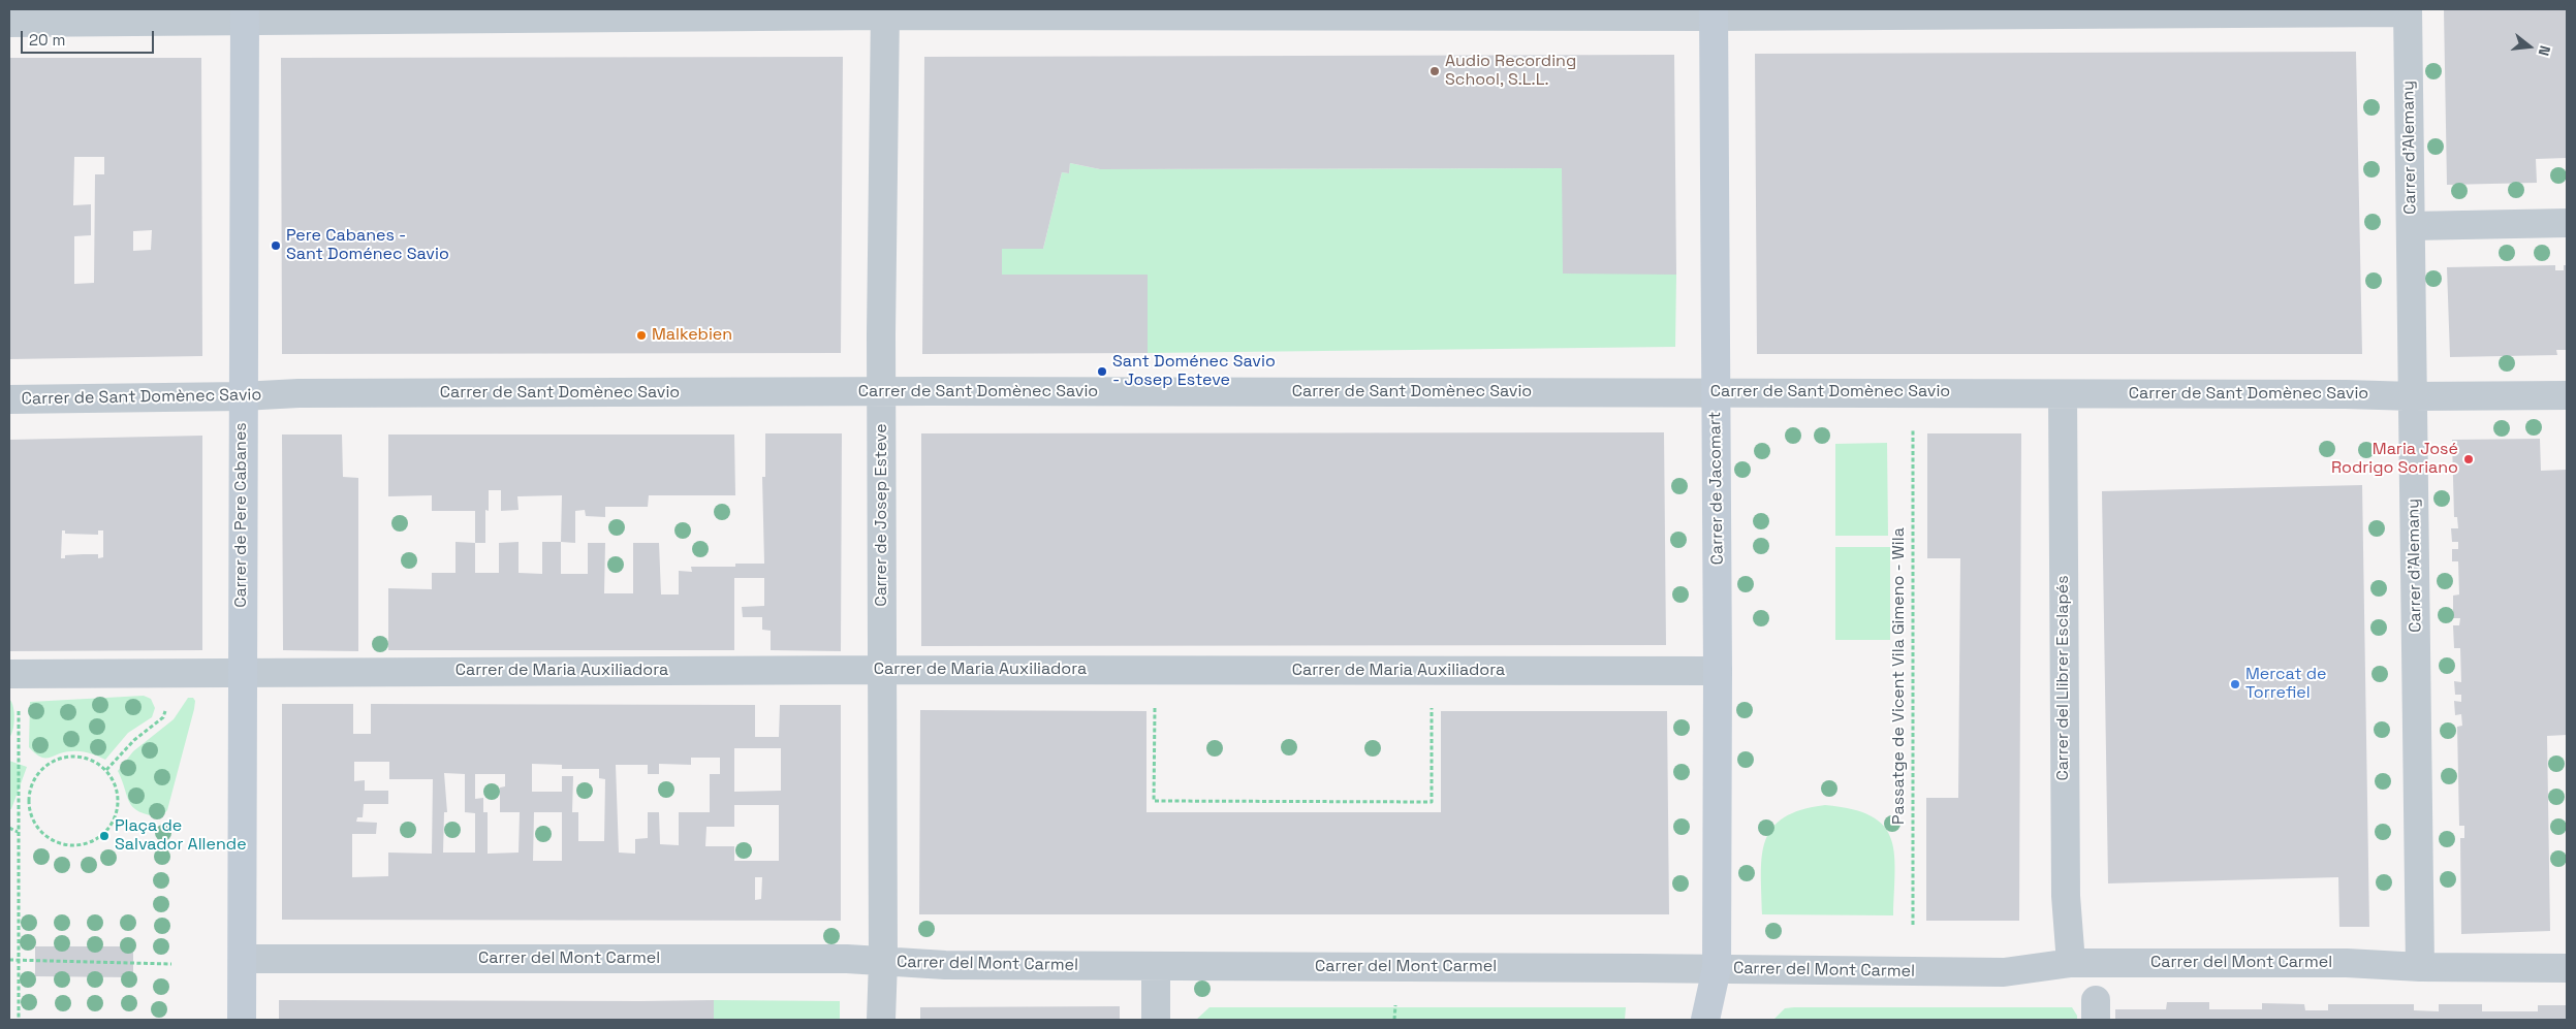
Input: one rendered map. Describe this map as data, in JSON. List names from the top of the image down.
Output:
{
  "streets": {
    "street": [
      "Carrer d'Alemany",
      "Carrer de Sant Domènec Savio",
      "Carrer de Jacomart",
      "Carrer de Pere Cabanes",
      "Carrer de Josep Esteve",
      "Carrer de Maria Auxiliadora",
      "Carrer del Llibrer Esclapés",
      "Carrer del Mont Carmel"
    ],
    "path": ["Passatge de Vicent Vila Gimeno - Wila"]
  },
  "crossings": [
    ["Carrer d'Alemany", "Carrer de Sant Domènec Savio"],
    ["Carrer d'Alemany", "Carrer del Mont Carmel"],
    ["Carrer de Sant Domènec Savio", "Carrer de Jacomart"],
    ["Carrer de Sant Domènec Savio", "Carrer de Pere Cabanes"],
    ["Carrer de Sant Domènec Savio", "Carrer de Josep Esteve"],
    ["Carrer de Sant Domènec Savio", "Carrer del Llibrer Esclapés"],
    ["Carrer de Jacomart", "Carrer de Maria Auxiliadora"],
    ["Carrer de Jacomart", "Carrer del Mont Carmel"],
    ["Carrer de Pere Cabanes", "Carrer de Maria Auxiliadora"],
    ["Carrer de Pere Cabanes", "Carrer del Mont Carmel"],
    ["Carrer de Josep Esteve", "Carrer de Maria Auxiliadora"],
    ["Carrer de Josep Esteve", "Carrer del Mont Carmel"],
    ["Carrer del Llibrer Esclapés", "Carrer del Mont Carmel"]
  ],
  "places": [
    "Audio Recording School, S.L.L.",
    "Pere Cabanes - Sant Doménec Savio",
    "Malkebien",
    "Sant Doménec Savio - Josep Esteve",
    "Maria José Rodrigo Soriano",
    "Mercat de Torrefiel",
    "Plaça de Salvador Allende"
  ],
  "scale_bar": "20 m",
  "north": "right"
}
